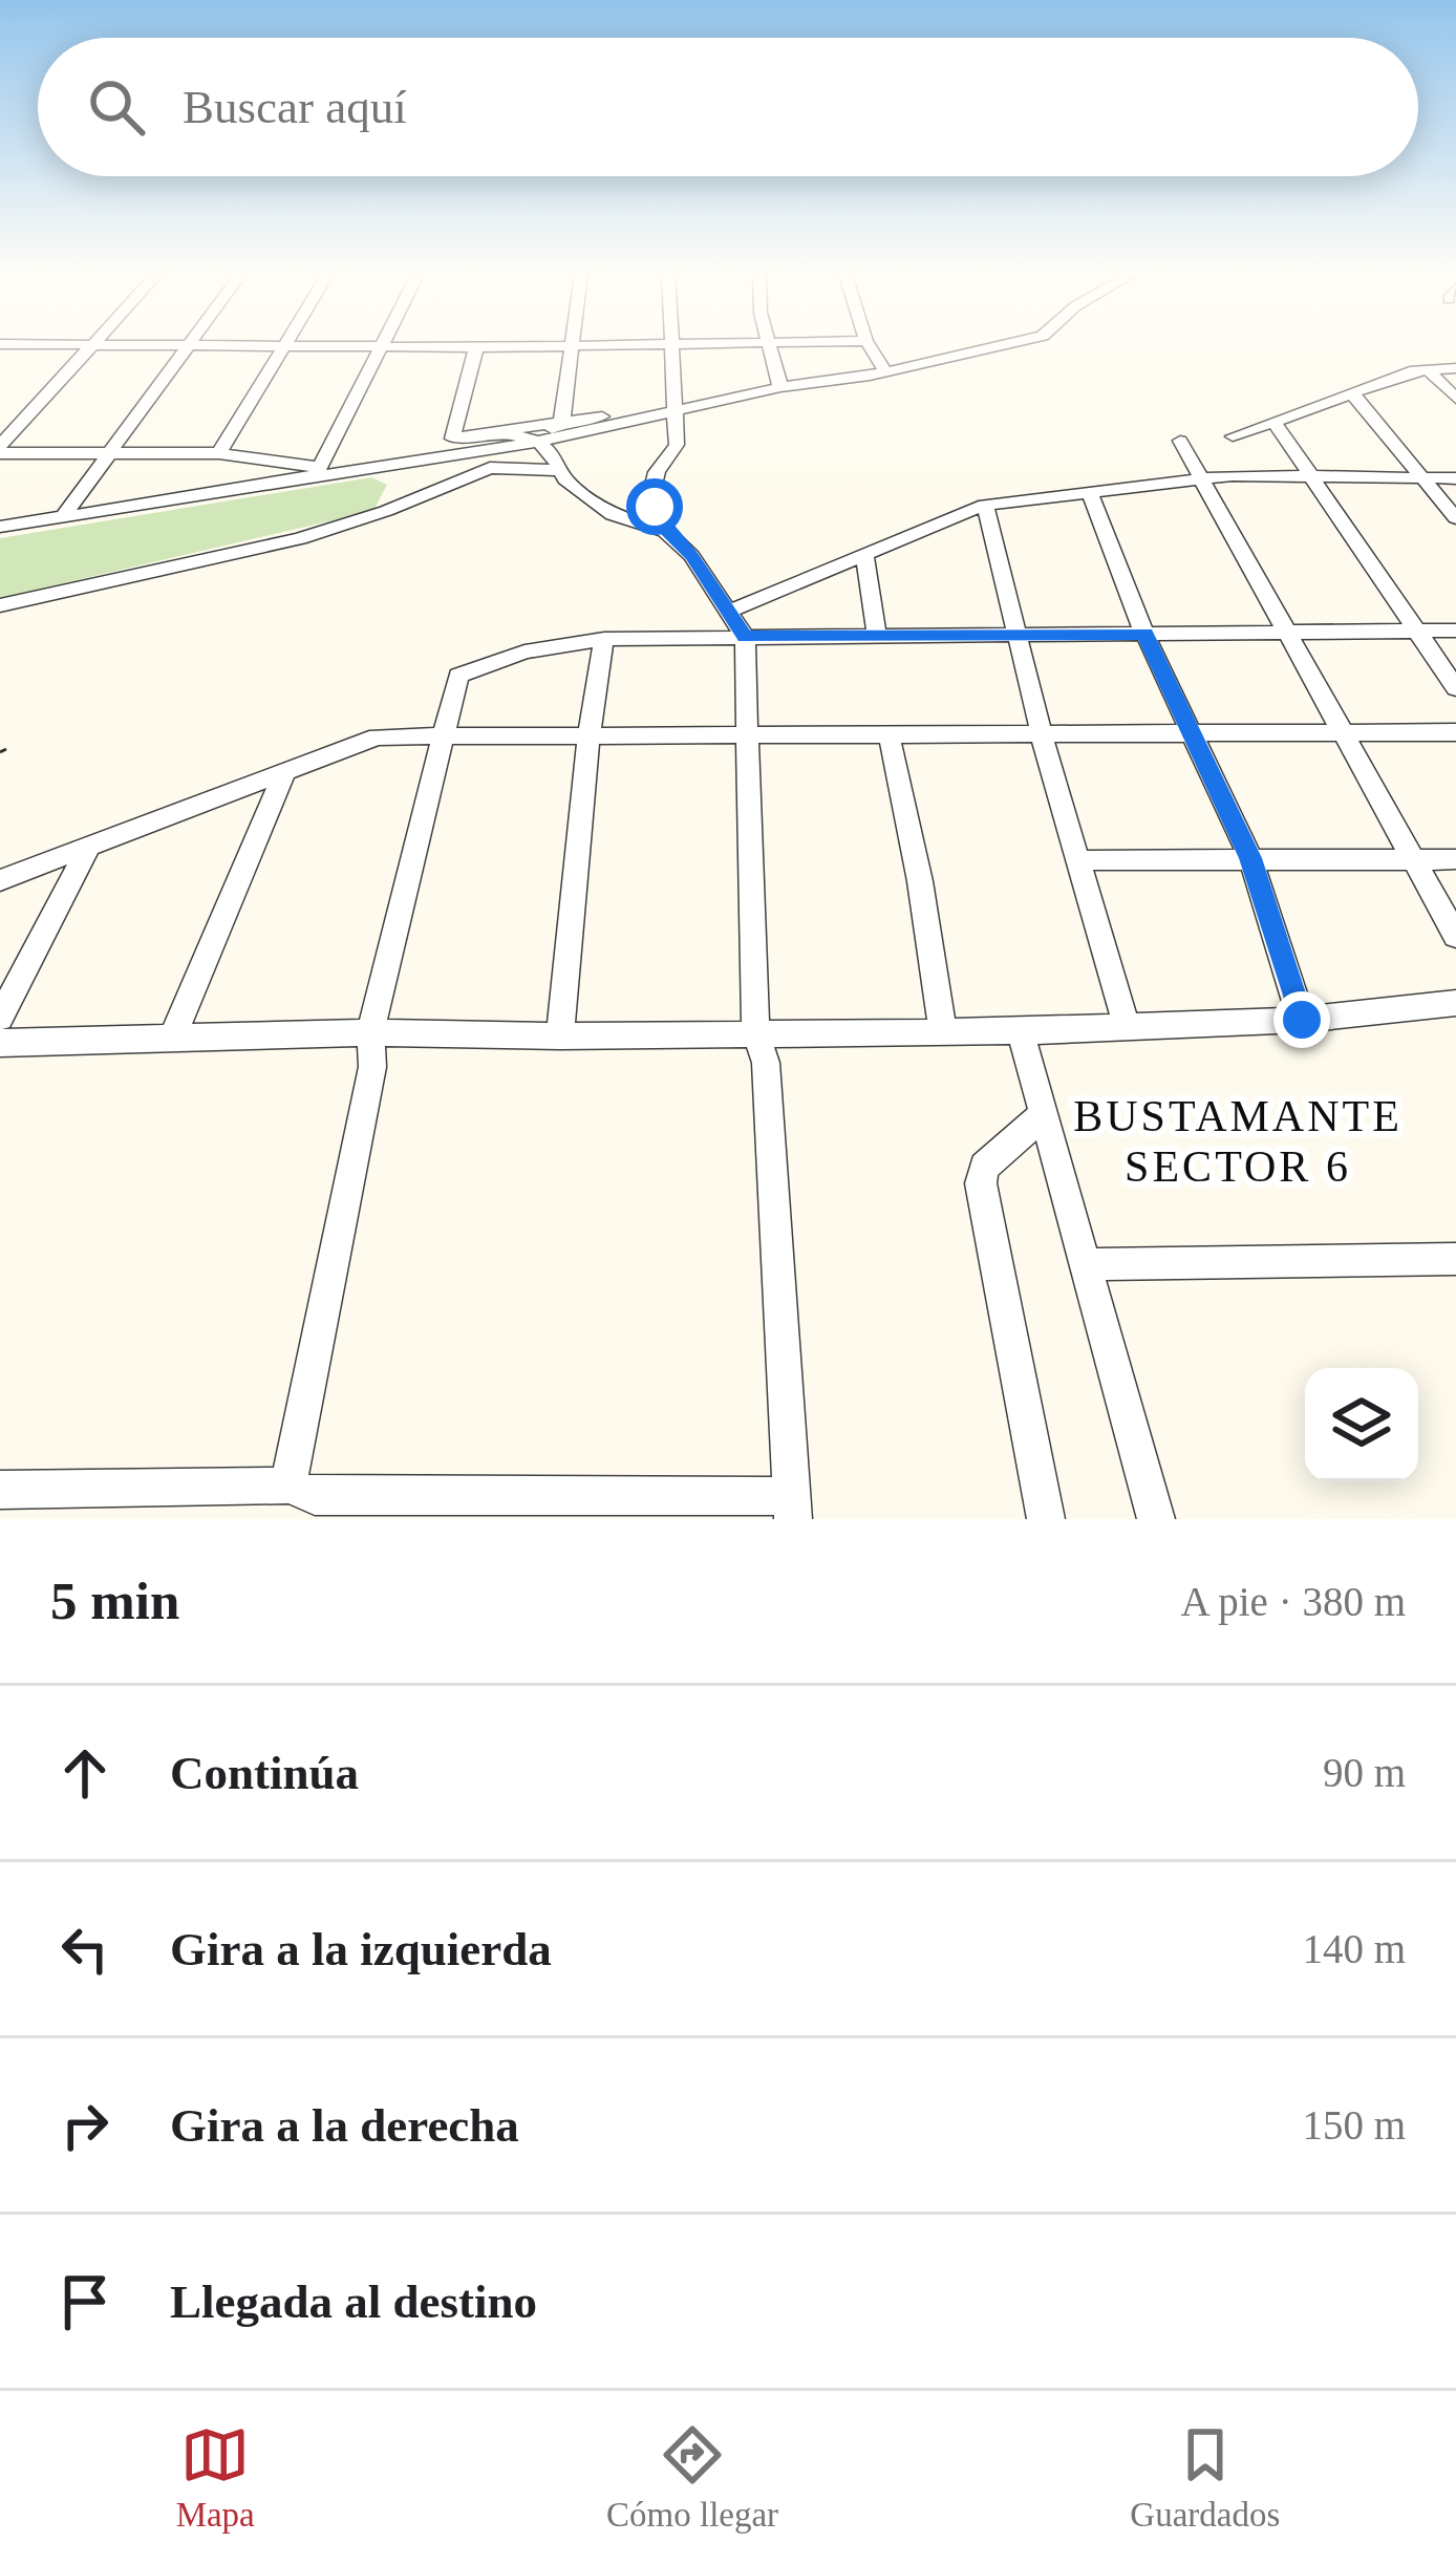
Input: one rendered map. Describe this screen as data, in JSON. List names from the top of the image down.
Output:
{
  "districts": ["BUSTAMANTE SECTOR 6"],
  "page": {
    "search": "Buscar aquí",
    "heading": ["5 min", "A pie · 380 m"],
    "list": [
      ["Continúa", "90 m"],
      ["Gira a la izquierda", "140 m"],
      ["Gira a la derecha", "150 m"],
      "Llegada al destino"
    ],
    "nav": ["Mapa", "Cómo llegar", "Guardados"]
  }
}
